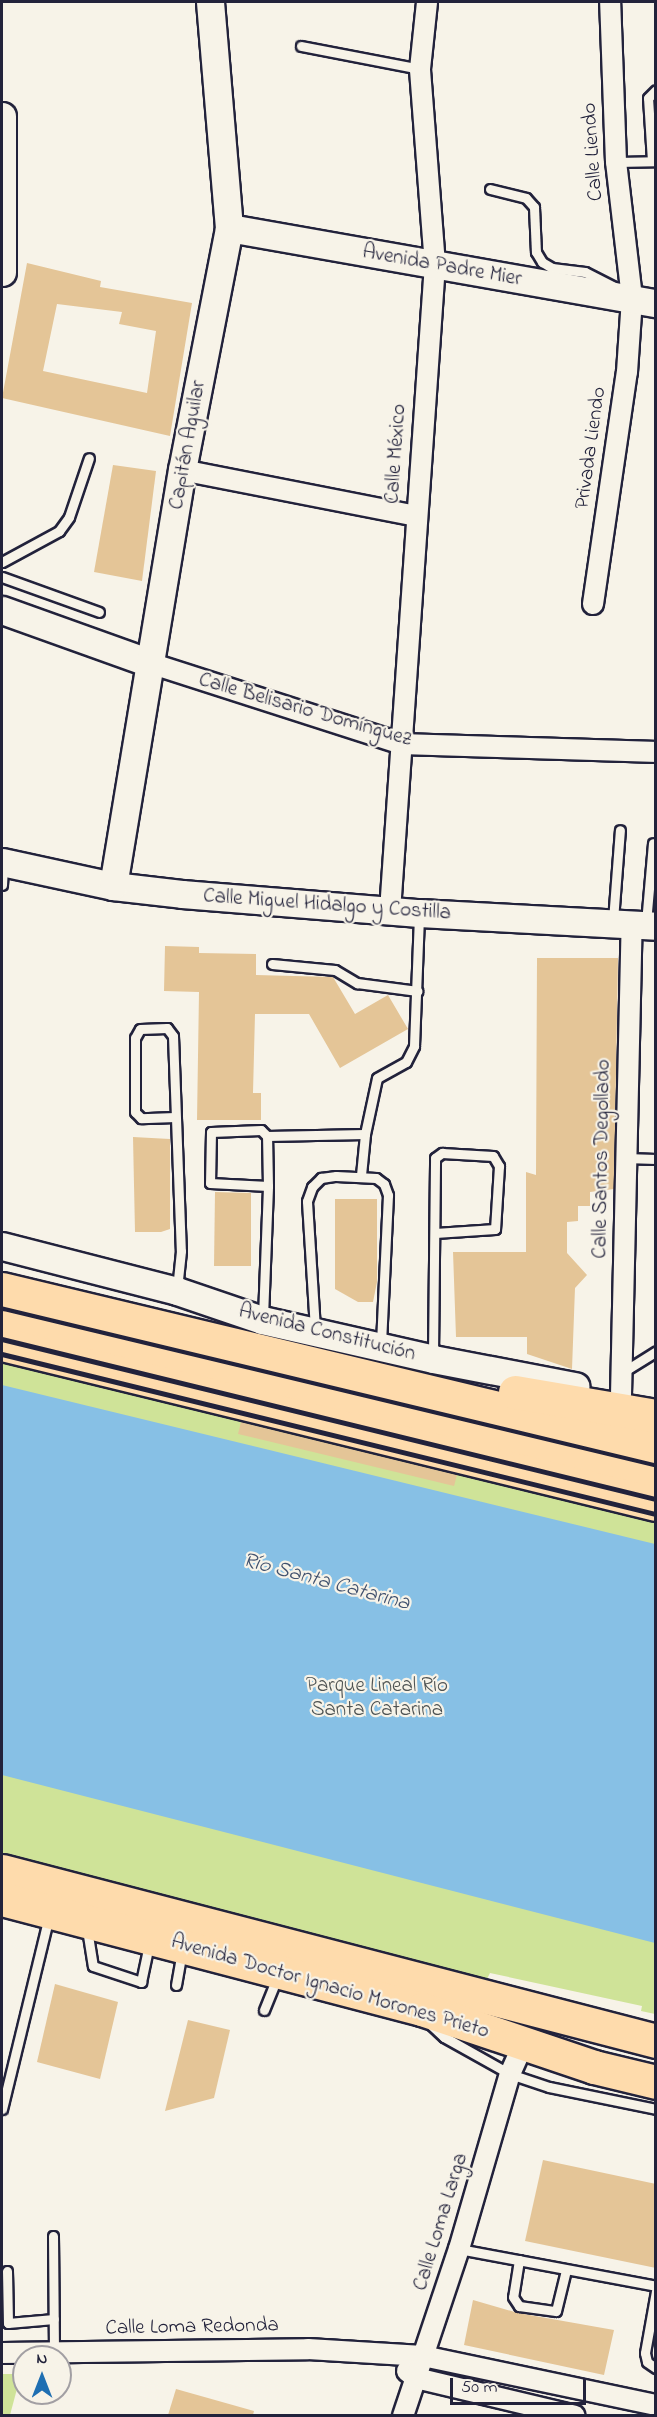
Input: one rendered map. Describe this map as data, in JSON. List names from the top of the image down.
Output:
{
  "streets": {
    "highway": ["Avenida Constitución", "Avenida Doctor Ignacio Morones Prieto"],
    "street": [
      "Calle Liendo",
      "Avenida Padre Mier",
      "Capitán Aguilar",
      "Privada Liendo",
      "Calle México",
      "Calle Belisario Domínguez",
      "Calle Miguel Hidalgo y Costilla",
      "Calle Santos Degollado",
      "Calle Loma Larga",
      "Calle Loma Redonda"
    ]
  },
  "crossings": [
    ["Calle Liendo", "Avenida Padre Mier"],
    ["Calle Liendo", "Privada Liendo"],
    ["Avenida Padre Mier", "Capitán Aguilar"],
    ["Avenida Padre Mier", "Privada Liendo"],
    ["Avenida Padre Mier", "Calle México"],
    ["Capitán Aguilar", "Calle Belisario Domínguez"],
    ["Capitán Aguilar", "Calle Miguel Hidalgo y Costilla"],
    ["Calle México", "Calle Belisario Domínguez"],
    ["Calle México", "Calle Miguel Hidalgo y Costilla"],
    ["Calle Miguel Hidalgo y Costilla", "Calle Santos Degollado"],
    ["Calle Santos Degollado", "Avenida Constitución"],
    ["Avenida Doctor Ignacio Morones Prieto", "Calle Loma Larga"],
    ["Calle Loma Larga", "Calle Loma Redonda"]
  ],
  "water": ["Río Santa Catarina"],
  "parks": ["Parque Lineal Río Santa Catarina"],
  "scale_bar": "50 m",
  "north": "top"
}
